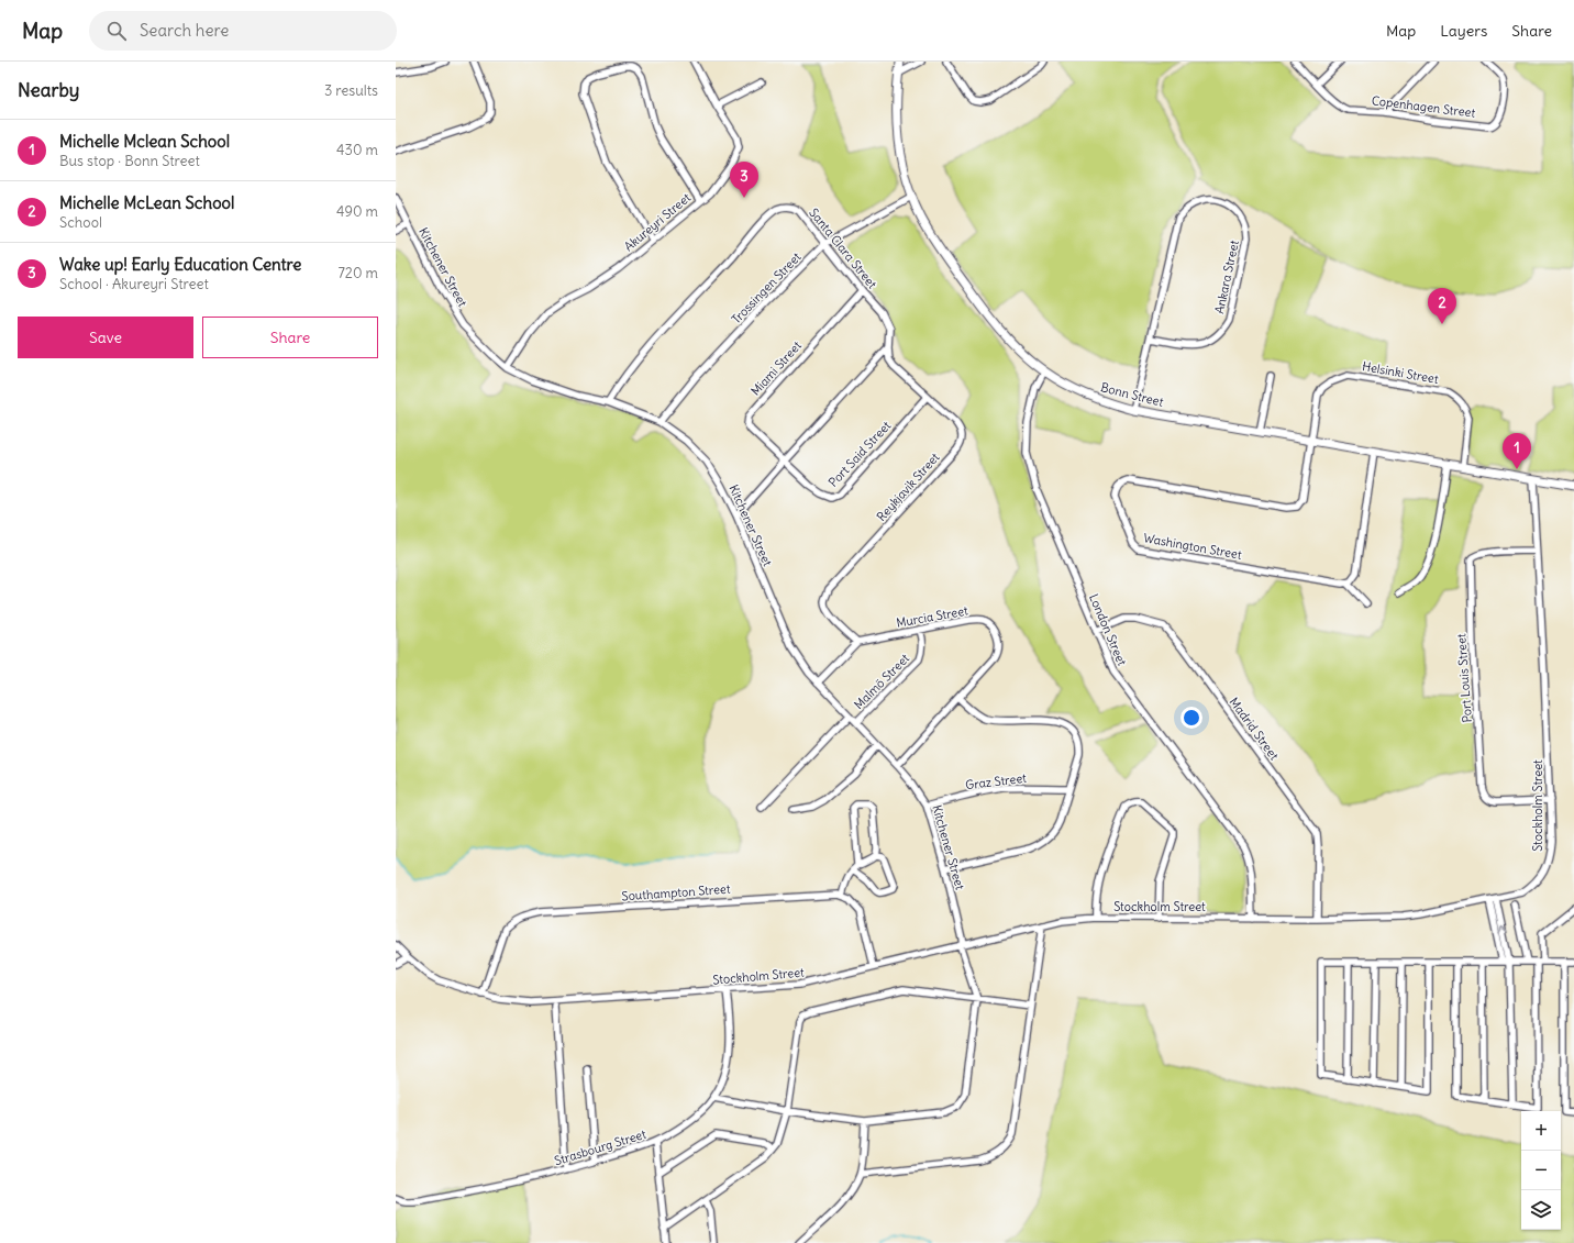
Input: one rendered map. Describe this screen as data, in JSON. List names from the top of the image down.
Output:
{
  "streets": {
    "street": [
      "Copenhagen Street",
      "Akureyri Street",
      "Santa Clara Street",
      "Kitchener Street",
      "Ankara Street",
      "Trossingen Street",
      "Miami Street",
      "Helsinki Street",
      "Bonn Street",
      "Port Said Street",
      "Reykjavik Street",
      "Washington Street",
      "Murcia Street",
      "London Street",
      "Port Louis Street",
      "Malmö Street",
      "Madrid Street",
      "Graz Street",
      "Stockholm Street",
      "Southampton Street",
      "Strasbourg Street"
    ]
  },
  "crossings": [
    ["Akureyri Street", "Kitchener Street"],
    ["Santa Clara Street", "Kitchener Street"],
    ["Santa Clara Street", "Trossingen Street"],
    ["Santa Clara Street", "Miami Street"],
    ["Santa Clara Street", "Reykjavik Street"],
    ["Kitchener Street", "Trossingen Street"],
    ["Kitchener Street", "Murcia Street"],
    ["Kitchener Street", "Malmö Street"],
    ["Kitchener Street", "Graz Street"],
    ["Kitchener Street", "Stockholm Street"],
    ["Ankara Street", "Bonn Street"],
    ["Trossingen Street", "Bonn Street"],
    ["Miami Street", "Port Said Street"],
    ["Helsinki Street", "Bonn Street"],
    ["Helsinki Street", "Washington Street"],
    ["Bonn Street", "Washington Street"],
    ["Bonn Street", "London Street"],
    ["Bonn Street", "Stockholm Street"],
    ["Port Said Street", "Reykjavik Street"],
    ["Reykjavik Street", "Murcia Street"],
    ["Murcia Street", "Malmö Street"],
    ["London Street", "Madrid Street"],
    ["London Street", "Stockholm Street"],
    ["Port Louis Street", "Stockholm Street"],
    ["Madrid Street", "Stockholm Street"],
    ["Stockholm Street", "Southampton Street"],
    ["Stockholm Street", "Strasbourg Street"]
  ],
  "page": {
    "header": "Map",
    "search": "Search here",
    "nav": ["Map", "Layers", "Share"],
    "heading": ["Nearby", "3 results"],
    "list": [
      {
        "mark": "1",
        "name": "Michelle Mclean School",
        "note": "Bus stop · Bonn Street",
        "value": "430 m"
      },
      {
        "mark": "2",
        "name": "Michelle McLean School",
        "note": "School",
        "value": "490 m"
      },
      {
        "mark": "3",
        "name": "Wake up! Early Education Centre",
        "note": "School · Akureyri Street",
        "value": "720 m"
      }
    ],
    "pins": ["3", "2", "1"],
    "buttons": ["Save", "Share"],
    "map_buttons": ["+", "−"]
  }
}
